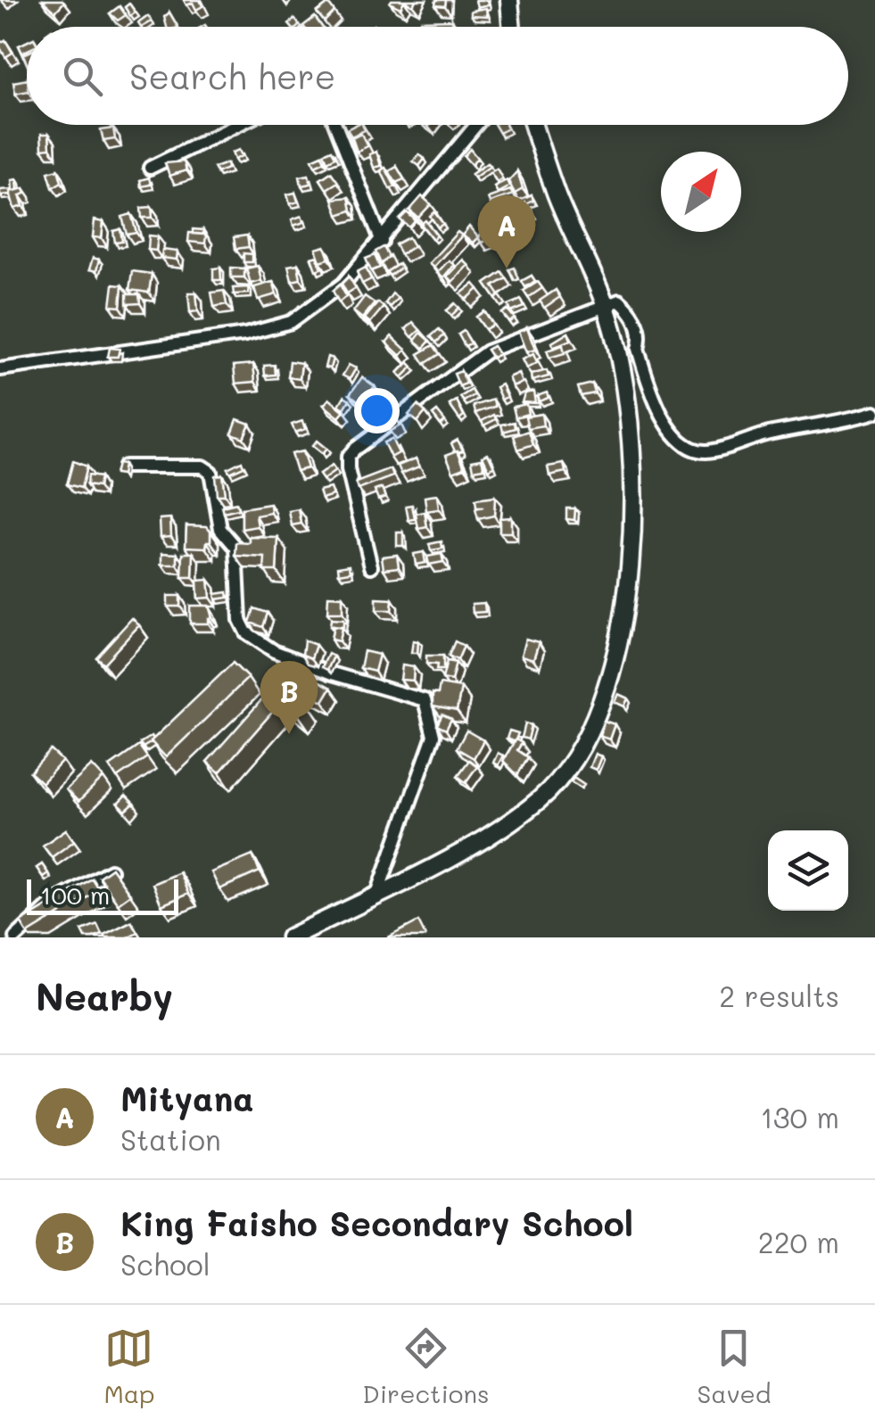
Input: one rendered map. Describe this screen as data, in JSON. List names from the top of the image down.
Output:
{
  "scale_bar": "100 m",
  "north": "top right",
  "page": {
    "search": "Search here",
    "pins": ["A", "B"],
    "scale": "100 m",
    "heading": ["Nearby", "2 results"],
    "list": [
      {
        "mark": "A",
        "name": "Mityana",
        "note": "Station",
        "value": "130 m"
      },
      {
        "mark": "B",
        "name": "King Faisho Secondary School",
        "note": "School",
        "value": "220 m"
      }
    ],
    "nav": ["Map", "Directions", "Saved"]
  }
}
